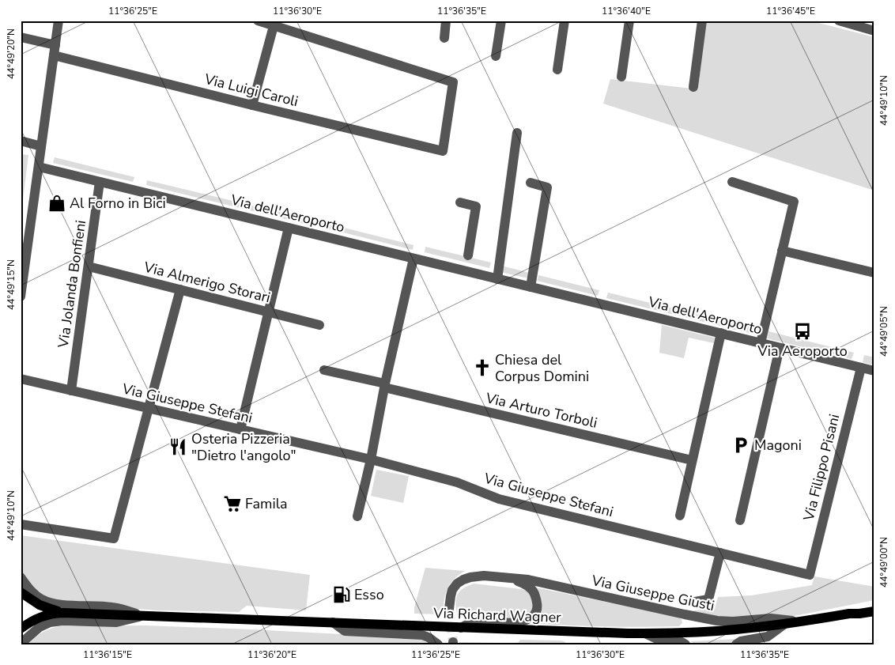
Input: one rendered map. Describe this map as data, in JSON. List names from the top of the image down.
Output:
{
  "streets": {
    "main road": ["Via Richard Wagner"],
    "street": [
      "Via Luigi Caroli",
      "Via dell'Aeroporto",
      "Via Almerigo Storari",
      "Via Jolanda Bonfieni",
      "Via Giuseppe Stefani",
      "Via Arturo Torboli",
      "Via Filippo Pisani",
      "Via Giuseppe Giusti"
    ]
  },
  "crossings": [
    ["Via dell'Aeroporto", "Via Jolanda Bonfieni"],
    ["Via dell'Aeroporto", "Via Filippo Pisani"],
    ["Via Almerigo Storari", "Via Jolanda Bonfieni"],
    ["Via Jolanda Bonfieni", "Via Giuseppe Stefani"],
    ["Via Giuseppe Stefani", "Via Filippo Pisani"],
    ["Via Giuseppe Giusti", "Via Richard Wagner"]
  ],
  "places": {
    "shop": ["Al Forno in Bici"],
    "bus stop": ["Via Aeroporto"],
    "church": ["Chiesa del Corpus Domini"],
    "parking": ["Magoni"],
    "restaurant": ["Osteria Pizzeria \"Dietro l'angolo\""],
    "supermarket": ["Famila"],
    "fuel station": ["Esso"]
  },
  "coordinates": [
    "11°36'25\"E",
    "11°36'30\"E",
    "11°36'35\"E",
    "11°36'40\"E",
    "11°36'45\"E",
    "44°49'20\"N",
    "44°49'10\"N",
    "44°49'15\"N",
    "44°49'05\"N",
    "44°49'00\"N",
    "11°36'15\"E",
    "11°36'20\"E"
  ]
}
